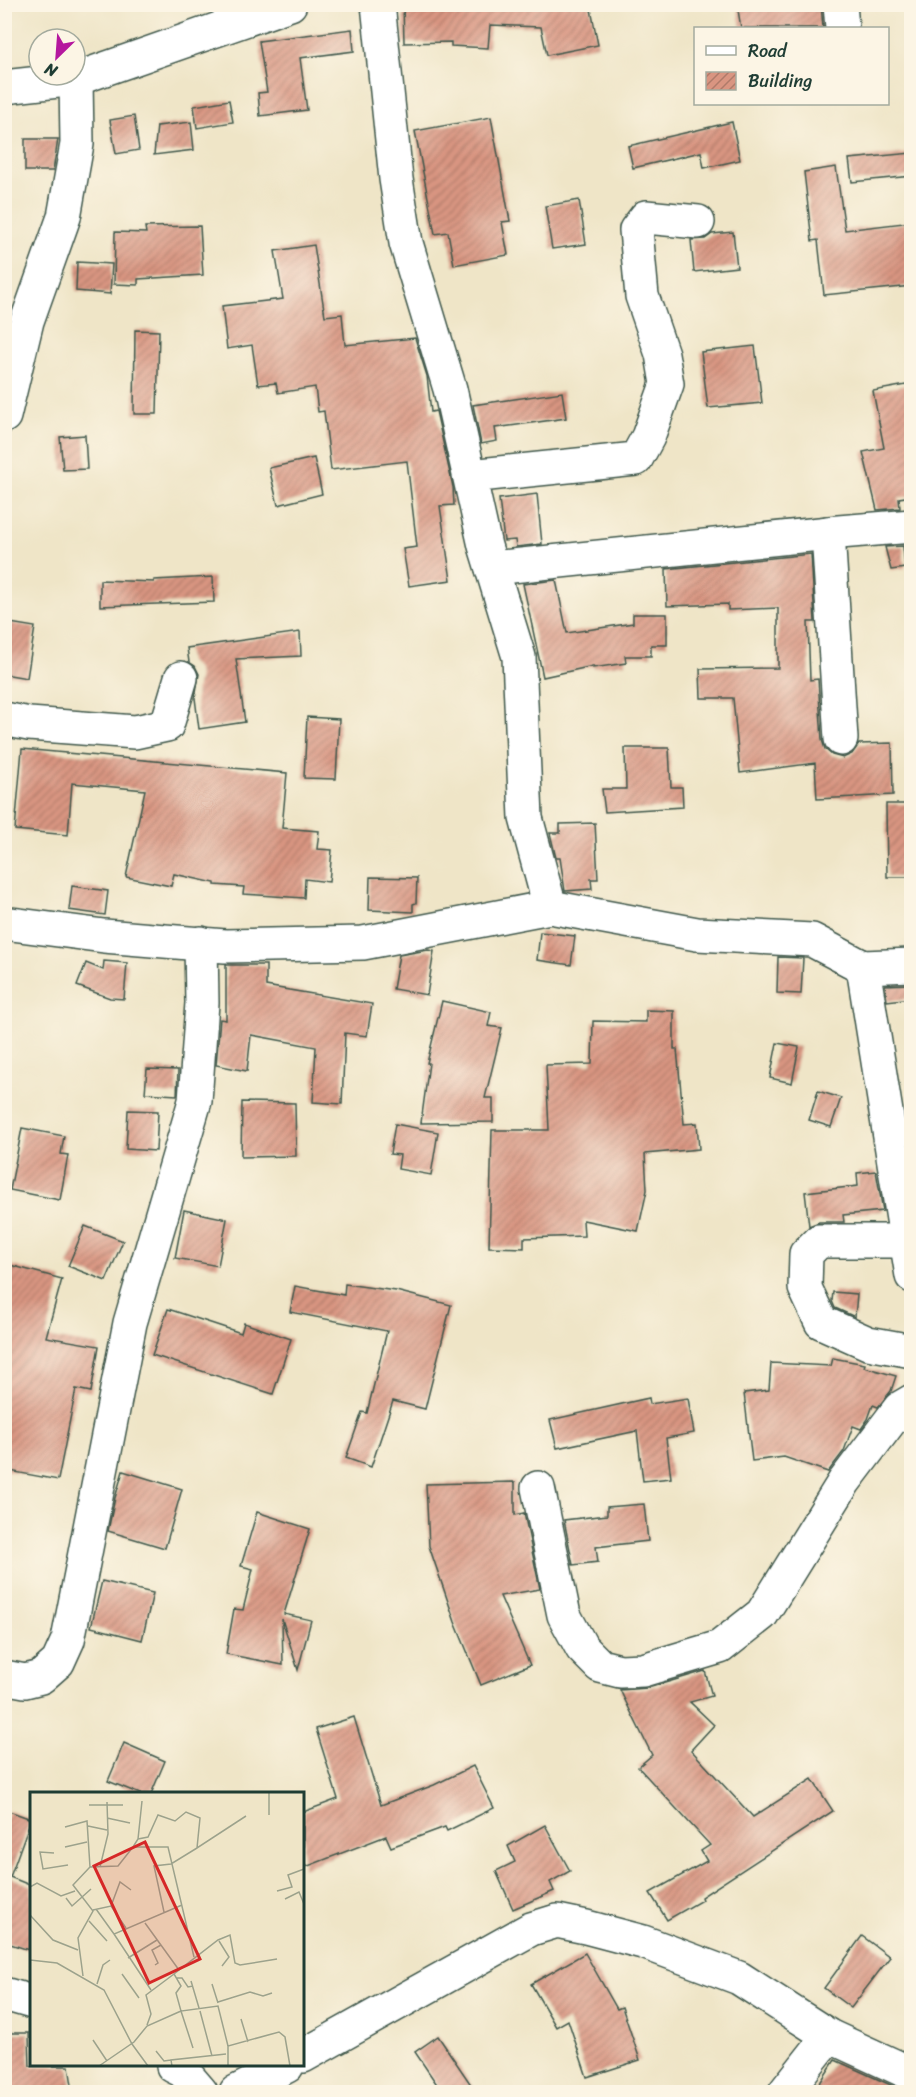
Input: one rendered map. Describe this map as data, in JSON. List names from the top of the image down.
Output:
{
  "legend": ["Road", "Building"],
  "north": "bottom left"
}
